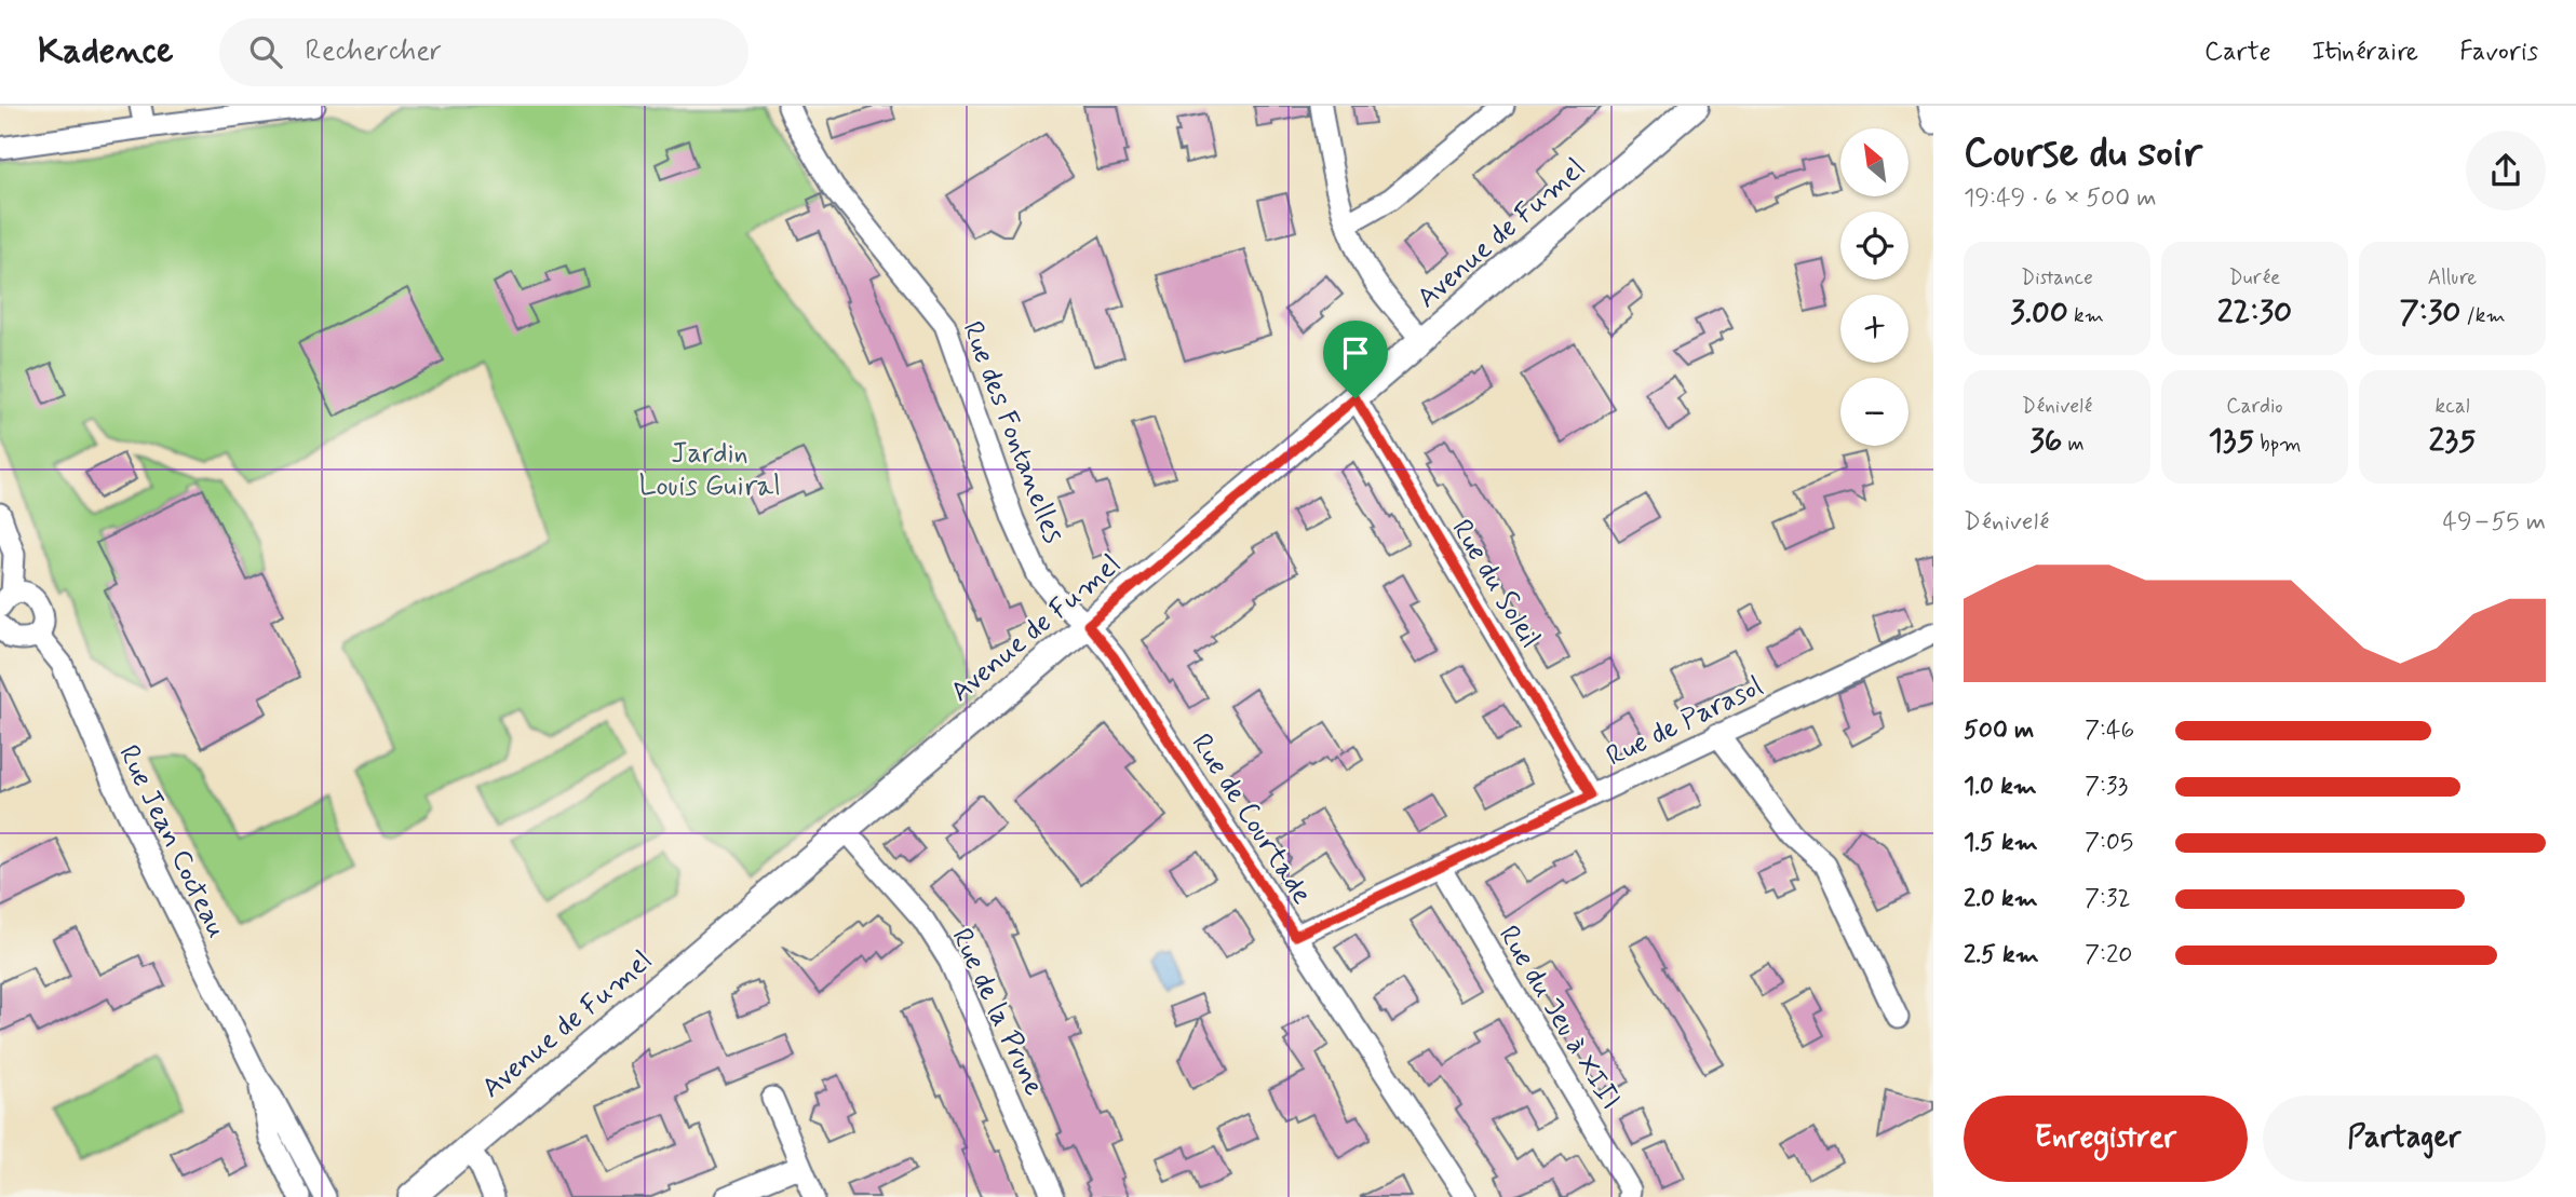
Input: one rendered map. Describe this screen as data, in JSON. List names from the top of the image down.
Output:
{
  "streets": {
    "main road": ["Avenue de Fumel"],
    "street": [
      "Rue des Fontanelles",
      "Rue du Soleil",
      "Rue de Parasol",
      "Rue de Courtade",
      "Rue Jean Cocteau",
      "Rue de la Prune",
      "Rue du Jeu à XIII"
    ]
  },
  "crossings": [
    ["Avenue de Fumel", "Rue des Fontanelles"],
    ["Avenue de Fumel", "Rue du Soleil"],
    ["Avenue de Fumel", "Rue de Courtade"],
    ["Avenue de Fumel", "Rue de la Prune"],
    ["Rue des Fontanelles", "Rue de Courtade"],
    ["Rue du Soleil", "Rue de Parasol"],
    ["Rue de Parasol", "Rue de Courtade"],
    ["Rue de Parasol", "Rue du Jeu à XIII"]
  ],
  "parks": ["Jardin Louis Guiral"],
  "north": "top left",
  "page": {
    "header": "Kadence",
    "search": "Rechercher",
    "nav": ["Carte", "Itinéraire", "Favoris"],
    "heading": ["Course du soir", "19:49 · 6 × 500 m"],
    "map_buttons": ["+", "−"],
    "stats": [
      ["Distance", "3.00 km"],
      ["Durée", "22:30"],
      ["Allure", "7:30 /km"],
      ["Dénivelé", "36 m"],
      ["Cardio", "135 bpm"],
      ["kcal", "235"]
    ],
    "chart": ["Dénivelé", "49–55 m"],
    "list": [
      {
        "name": "500 m",
        "note": "7:46"
      },
      {
        "name": "1.0 km",
        "note": "7:33"
      },
      {
        "name": "1.5 km",
        "note": "7:05"
      },
      {
        "name": "2.0 km",
        "note": "7:32"
      },
      {
        "name": "2.5 km",
        "note": "7:20"
      }
    ],
    "buttons": ["Enregistrer", "Partager"]
  }
}
